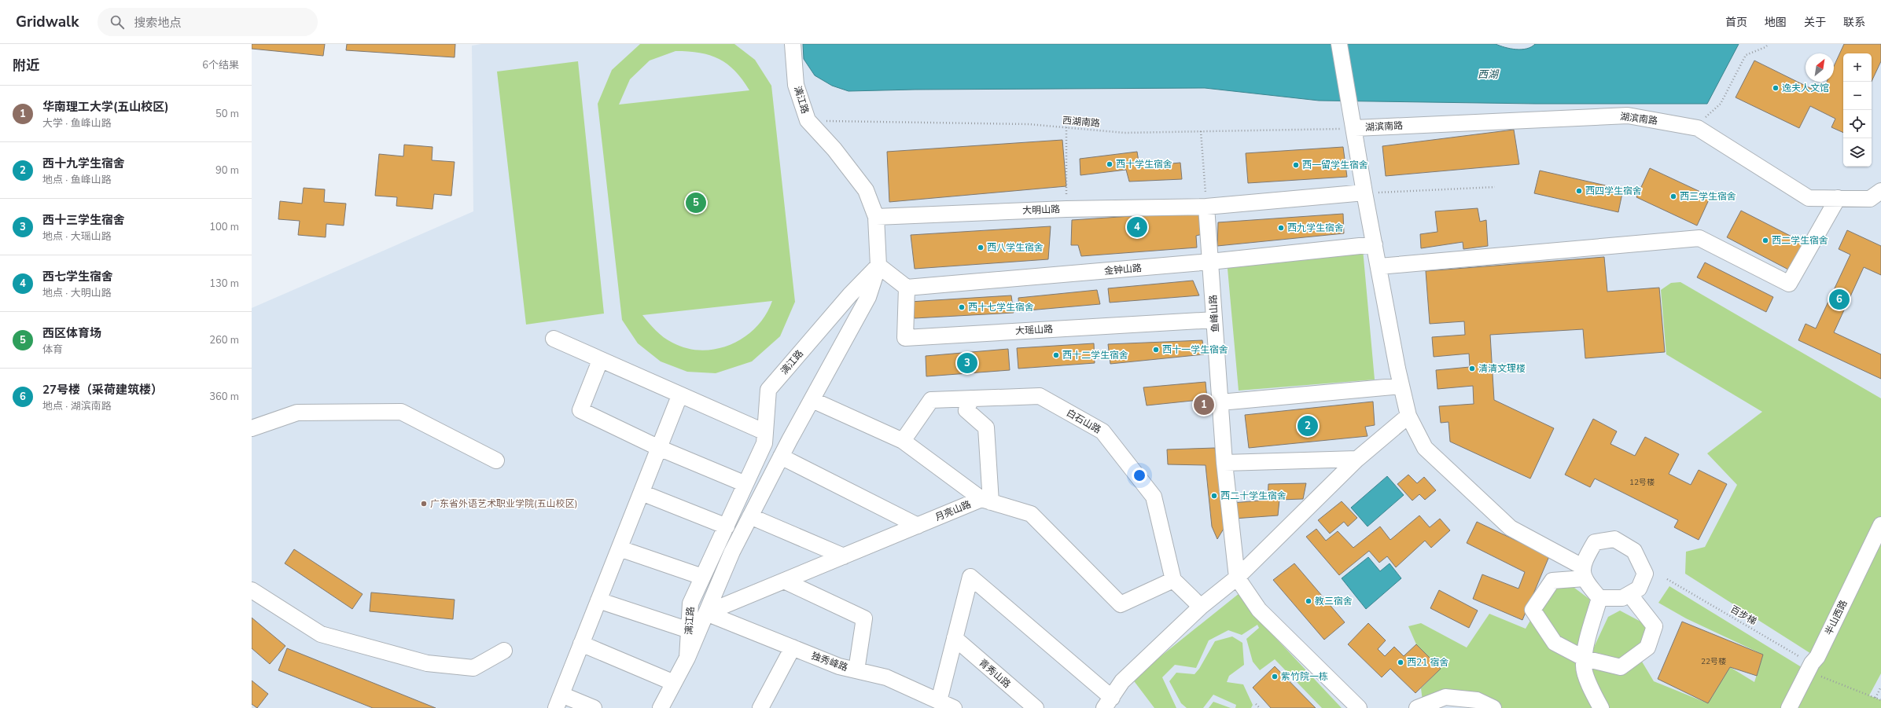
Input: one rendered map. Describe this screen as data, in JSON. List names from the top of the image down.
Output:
{
  "streets": {
    "street": [
      "漓江路",
      "湖滨南路",
      "大明山路",
      "金钟山路",
      "鱼峰山路",
      "大瑶山路",
      "白石山路",
      "月亮山路",
      "半山西路",
      "独秀峰路",
      "青秀山路"
    ],
    "path": ["西湖南路", "百步梯"]
  },
  "crossings": [
    ["漓江路", "西湖南路"],
    ["漓江路", "大明山路"],
    ["湖滨南路", "西湖南路"],
    ["大明山路", "鱼峰山路"],
    ["金钟山路", "鱼峰山路"],
    ["金钟山路", "大瑶山路"],
    ["鱼峰山路", "大瑶山路"],
    ["月亮山路", "独秀峰路"],
    ["百步梯", "半山西路"]
  ],
  "water": ["西湖"],
  "places": [
    "逸夫人文馆",
    "西十学生宿舍",
    "西一留学生宿舍",
    "西四学生宿舍",
    "西三学生宿舍",
    "西九学生宿舍",
    "西二学生宿舍",
    "西八学生宿舍",
    "西十七学生宿舍",
    "西十一学生宿舍",
    "西十二学生宿舍",
    "清清文理楼",
    "西二十学生宿舍",
    "广东省外语艺术职业学院(五山校区)",
    "教三宿舍",
    "西21 宿舍",
    "紫竹院一栋"
  ],
  "house_numbers": ["12号楼", "22号楼"],
  "north": "top right",
  "page": {
    "header": "Gridwalk",
    "search": "搜索地点",
    "nav": [
      "首页",
      "地图",
      "关于",
      "联系"
    ],
    "heading": ["附近", "6个结果"],
    "map_buttons": ["+", "−"],
    "list": [
      {
        "mark": "1",
        "name": "华南理工大学(五山校区)",
        "note": "大学 · 鱼峰山路",
        "value": "50 m"
      },
      {
        "mark": "2",
        "name": "西十九学生宿舍",
        "note": "地点 · 鱼峰山路",
        "value": "90 m"
      },
      {
        "mark": "3",
        "name": "西十三学生宿舍",
        "note": "地点 · 大瑶山路",
        "value": "100 m"
      },
      {
        "mark": "4",
        "name": "西七学生宿舍",
        "note": "地点 · 大明山路",
        "value": "130 m"
      },
      {
        "mark": "5",
        "name": "西区体育场",
        "note": "体育",
        "value": "260 m"
      },
      {
        "mark": "6",
        "name": "27号楼（采荷建筑楼）",
        "note": "地点 · 湖滨南路",
        "value": "360 m"
      }
    ],
    "pins": [
      "5",
      "4",
      "6",
      "3",
      "1",
      "2"
    ]
  }
}
